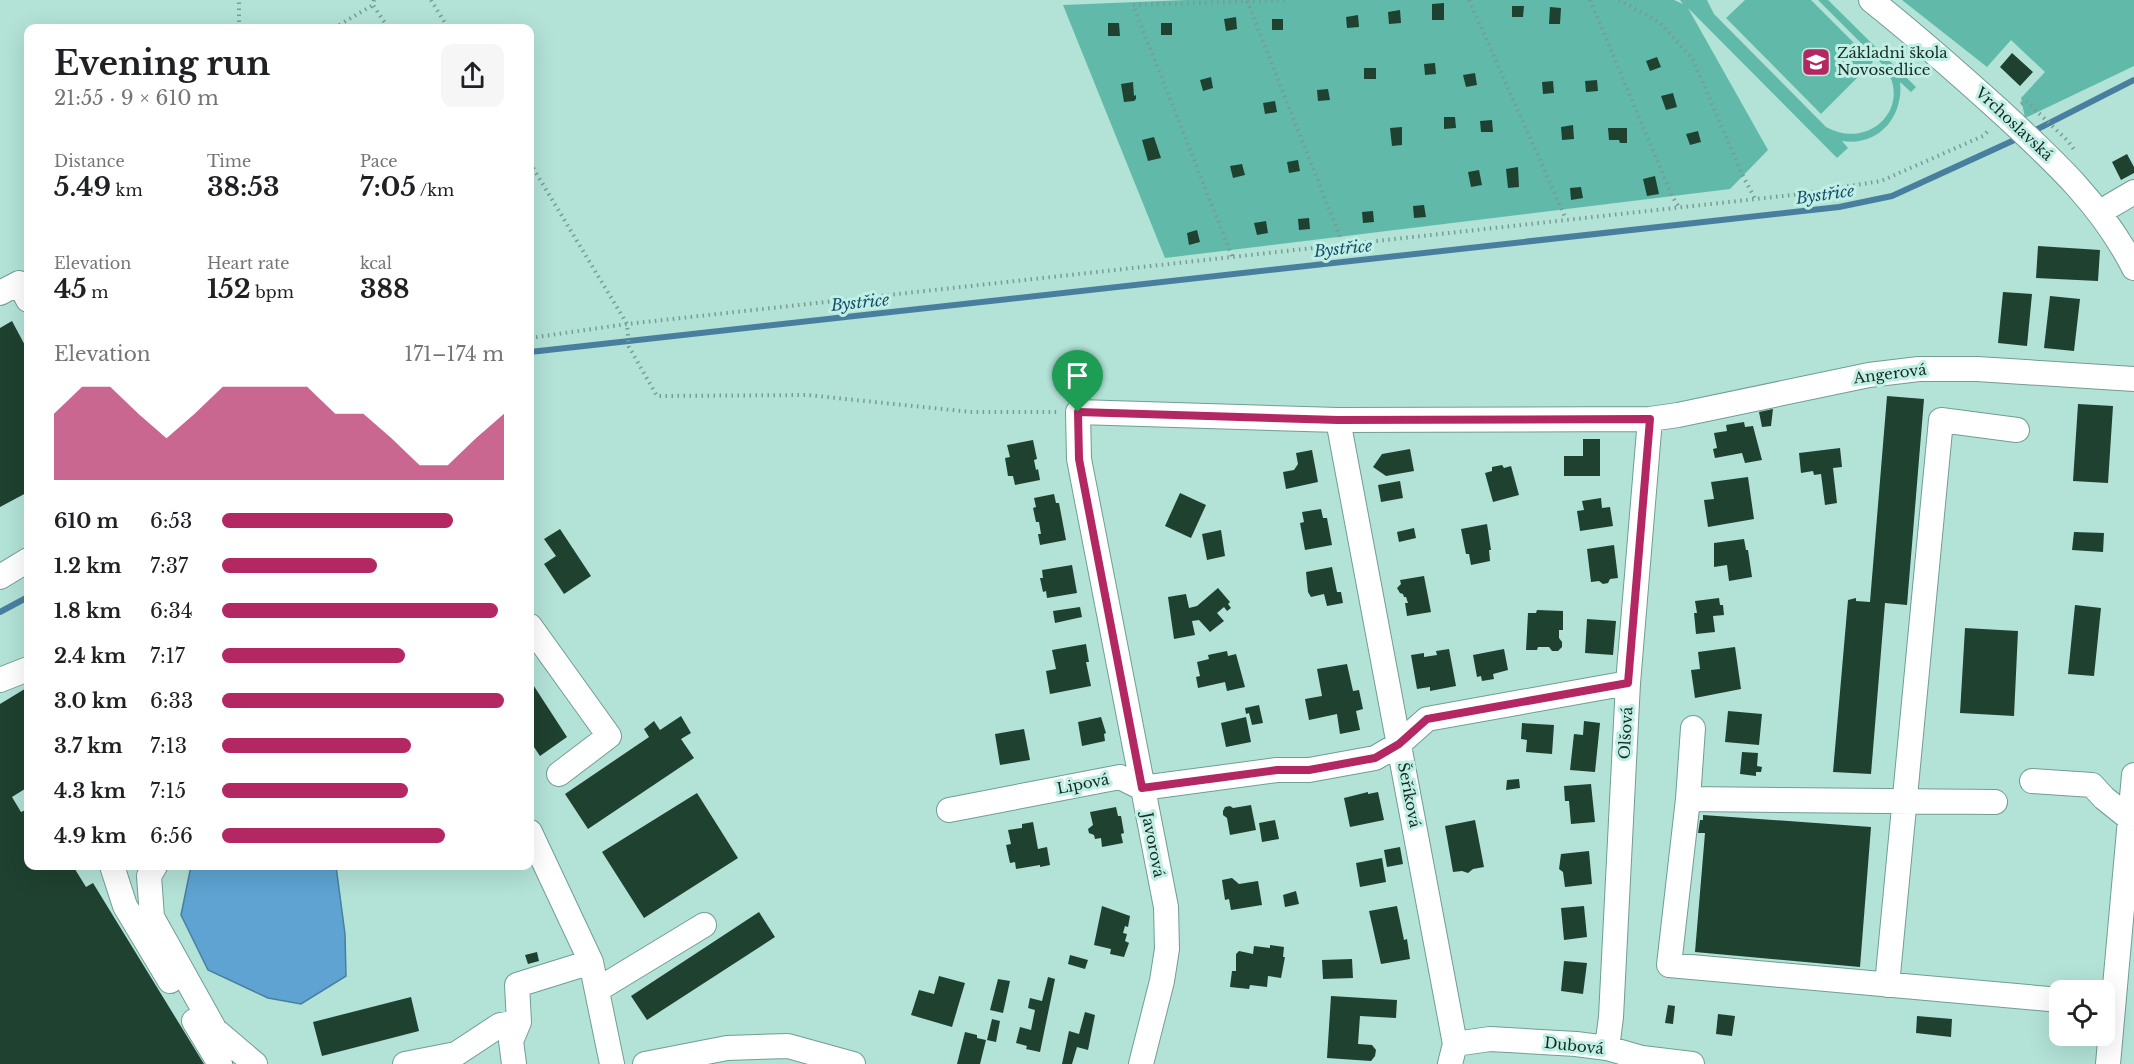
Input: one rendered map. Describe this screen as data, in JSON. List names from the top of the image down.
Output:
{
  "streets": {
    "street": [
      "Vrchoslavská",
      "Angerová",
      "Olšová",
      "Lipová",
      "Šeříková",
      "Javorová",
      "Dubová"
    ]
  },
  "crossings": [
    ["Angerová", "Olšová"],
    ["Angerová", "Šeříková"],
    ["Angerová", "Javorová"],
    ["Olšová", "Lipová"],
    ["Olšová", "Dubová"],
    ["Lipová", "Šeříková"],
    ["Lipová", "Javorová"],
    ["Šeříková", "Dubová"]
  ],
  "water": ["Bystřice"],
  "places": {
    "school or university": ["Základni škola Novosedlice"]
  },
  "page": {
    "heading": ["Evening run", "21:55 · 9 × 610 m"],
    "stats": [
      ["Distance", "5.49 km"],
      ["Time", "38:53"],
      ["Pace", "7:05 /km"],
      ["Elevation", "45 m"],
      ["Heart rate", "152 bpm"],
      ["kcal", "388"]
    ],
    "chart": ["Elevation", "171–174 m"],
    "list": [
      {
        "name": "610 m",
        "note": "6:53"
      },
      {
        "name": "1.2 km",
        "note": "7:37"
      },
      {
        "name": "1.8 km",
        "note": "6:34"
      },
      {
        "name": "2.4 km",
        "note": "7:17"
      },
      {
        "name": "3.0 km",
        "note": "6:33"
      },
      {
        "name": "3.7 km",
        "note": "7:13"
      },
      {
        "name": "4.3 km",
        "note": "7:15"
      },
      {
        "name": "4.9 km",
        "note": "6:56"
      }
    ]
  }
}
